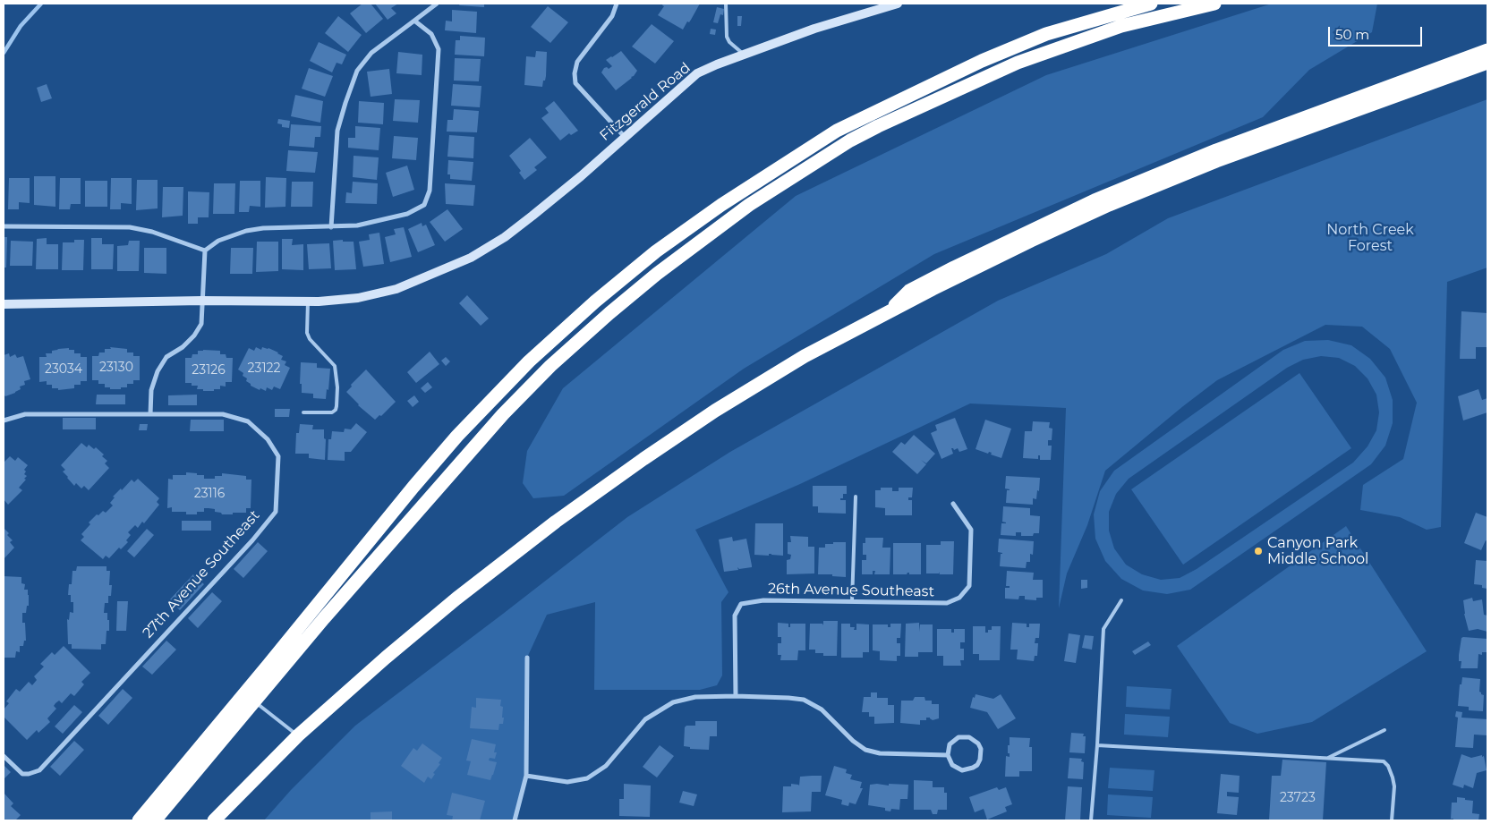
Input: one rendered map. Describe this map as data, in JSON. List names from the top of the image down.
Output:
{
  "streets": {
    "street": ["Fitzgerald Road", "27th Avenue Southeast", "26th Avenue Southeast"]
  },
  "parks": ["North Creek Forest"],
  "places": ["Canyon Park Middle School"],
  "house_numbers": [
    "23130",
    "23122",
    "23034",
    "23126",
    "23116",
    "23723"
  ],
  "scale_bar": "50 m"
}
